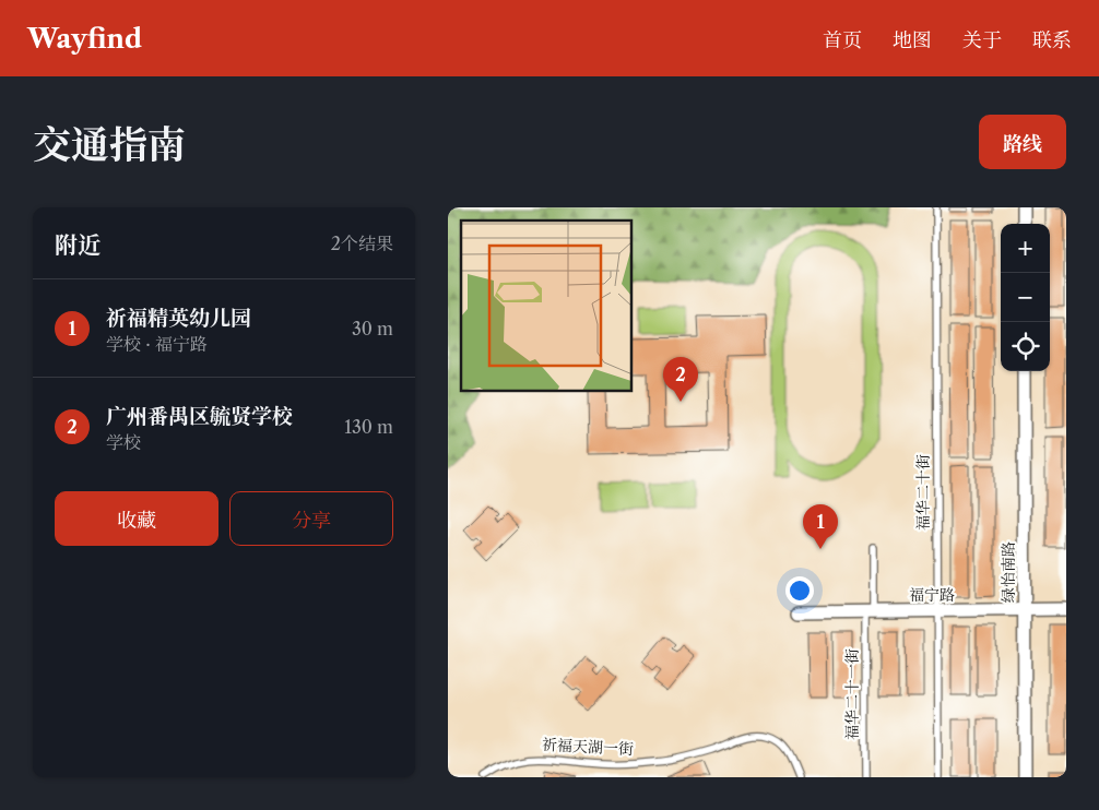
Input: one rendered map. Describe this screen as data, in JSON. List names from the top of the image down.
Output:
{
  "streets": {
    "street": ["绿怡南路", "福宁路"],
    "lane": ["福华二十街", "福华二十一街", "祈福天湖一街"]
  },
  "crossings": [
    ["福华二十街", "福宁路"],
    ["绿怡南路", "福宁路"],
    ["福宁路", "福华二十一街"]
  ],
  "page": {
    "header": "Wayfind",
    "nav": [
      "首页",
      "地图",
      "关于",
      "联系"
    ],
    "title": "交通指南",
    "buttons": [
      "路线",
      ["收藏", "分享"]
    ],
    "heading": ["附近", "2个结果"],
    "map_buttons": ["+", "−"],
    "list": [
      {
        "mark": "1",
        "name": "祈福精英幼儿园",
        "note": "学校 · 福宁路",
        "value": "30 m"
      },
      {
        "mark": "2",
        "name": "广州番禺区毓贤学校",
        "note": "学校",
        "value": "130 m"
      }
    ],
    "pins": ["2", "1"]
  }
}
